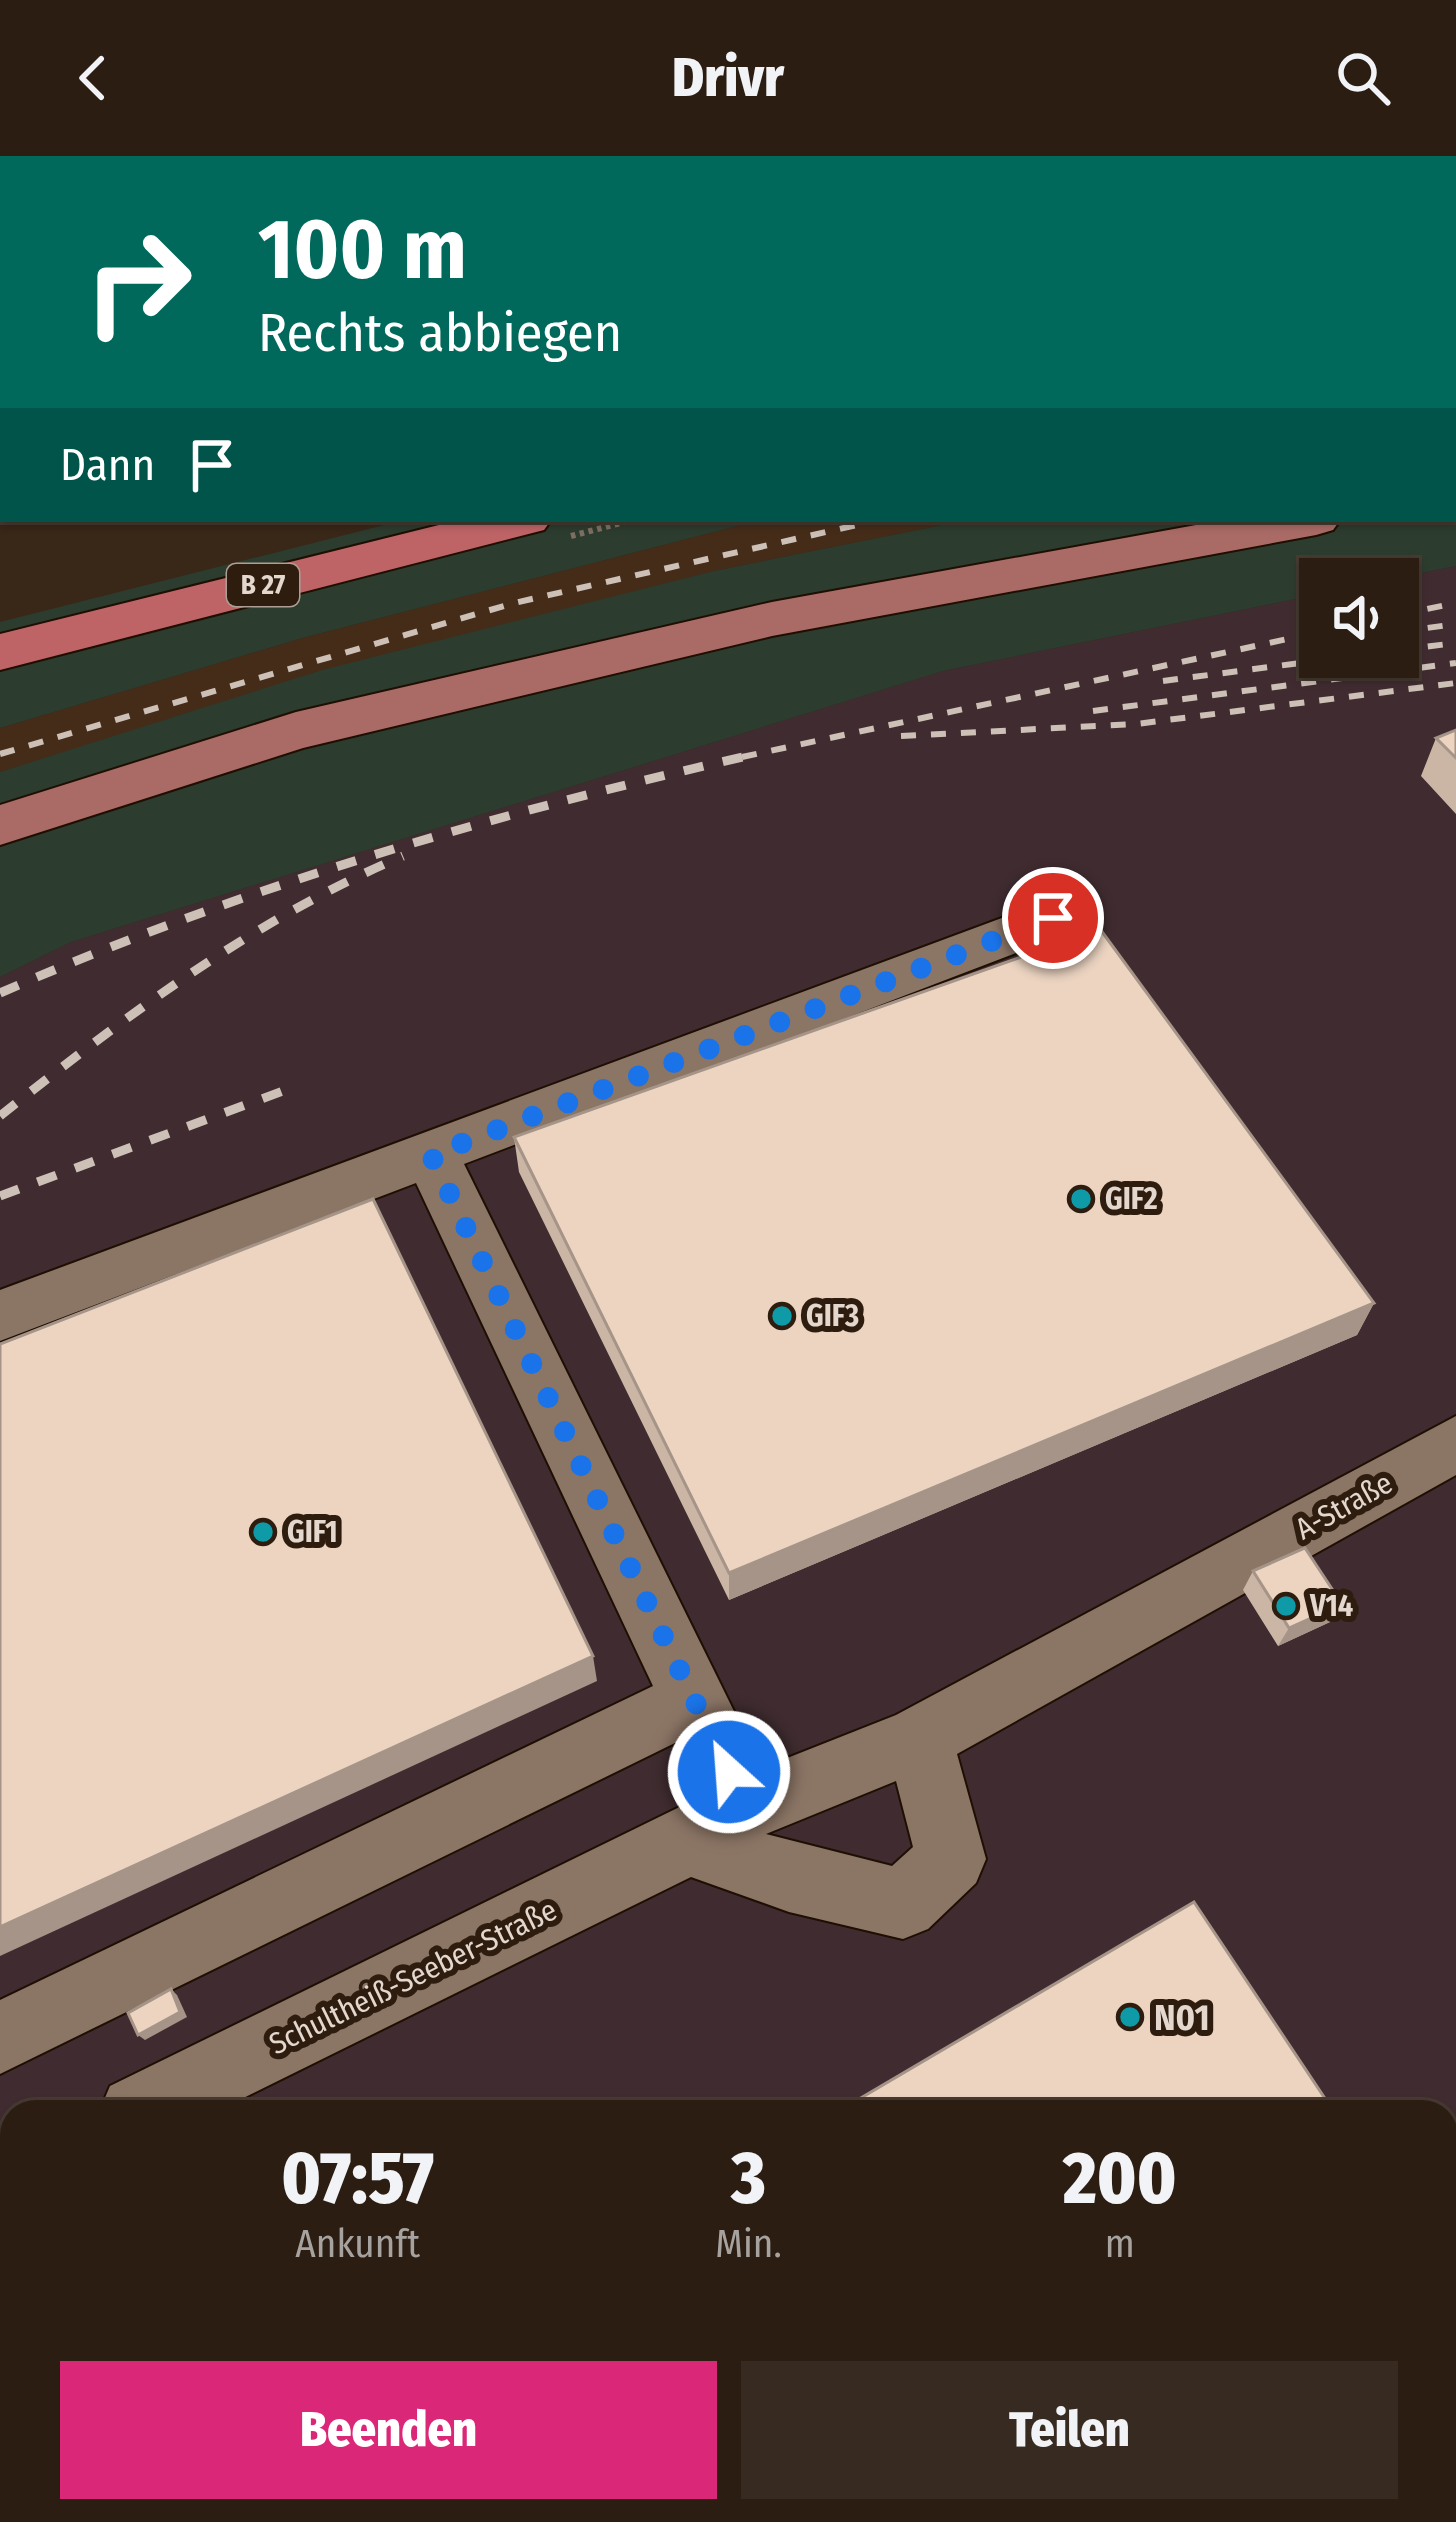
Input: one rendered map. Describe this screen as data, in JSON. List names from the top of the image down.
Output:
{
  "streets": {
    "highway": ["B 27"],
    "street": ["A-Straße", "Schultheiß-Seeber-Straße"]
  },
  "crossings": [
    ["A-Straße", "Schultheiß-Seeber-Straße"]
  ],
  "places": [
    "GIF2",
    "GIF3",
    "GIF1",
    "V14",
    "N01"
  ],
  "page": {
    "header": "Drivr",
    "turn": ["100 m", "Rechts abbiegen"],
    "then": "Dann",
    "eta": [
      "07:57",
      "Ankunft",
      "3",
      "Min.",
      "200",
      "m"
    ],
    "buttons": ["Beenden", "Teilen"]
  }
}
